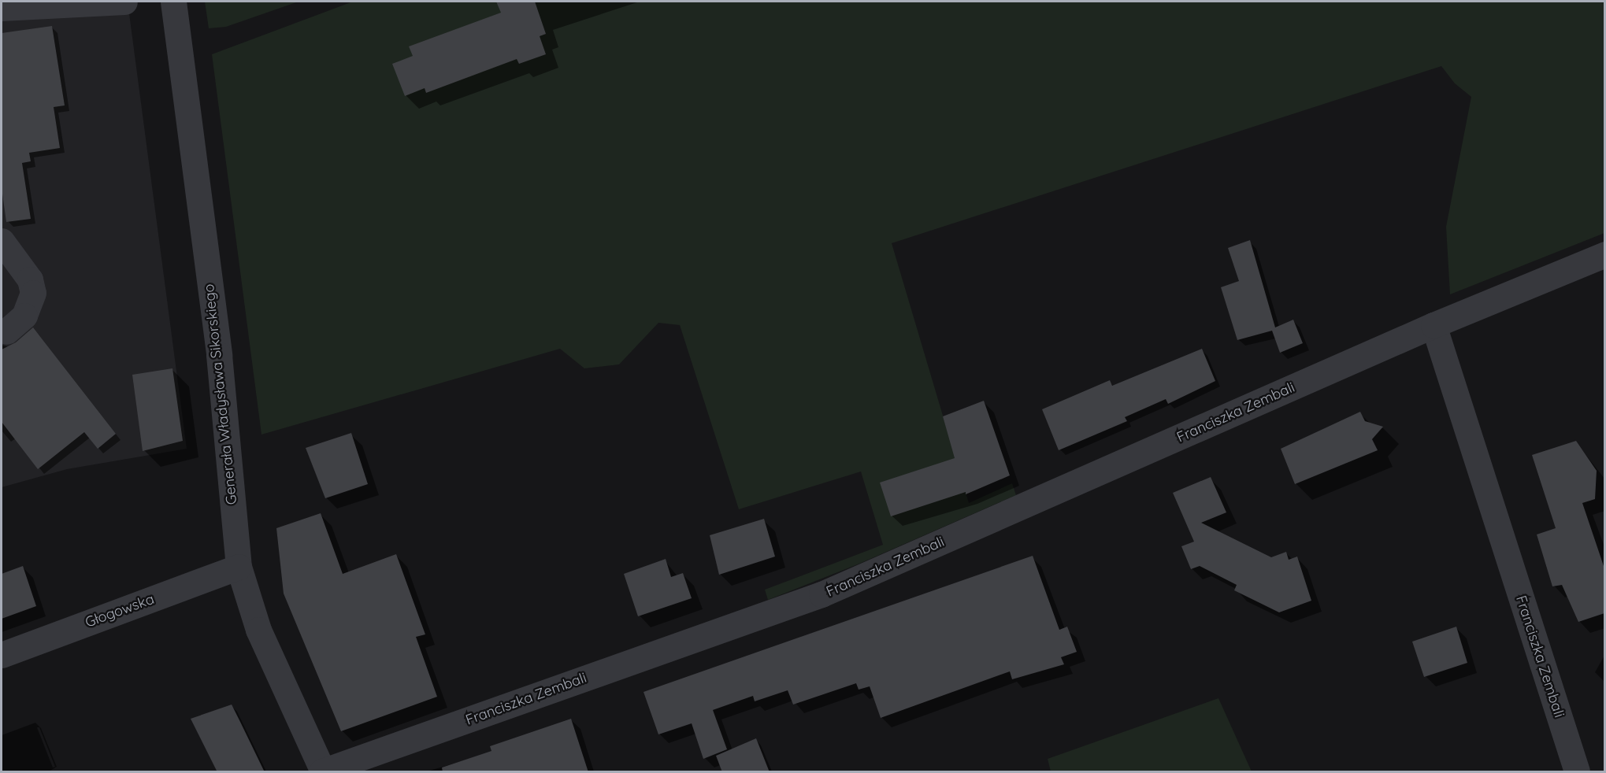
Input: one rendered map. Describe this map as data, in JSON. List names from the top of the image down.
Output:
{
  "streets": {
    "street": ["Generała Władysława Sikorskiego", "Franciszka Zembali", "Głogowska"]
  },
  "crossings": [
    ["Generała Władysława Sikorskiego", "Franciszka Zembali"],
    ["Generała Władysława Sikorskiego", "Głogowska"]
  ]
}
